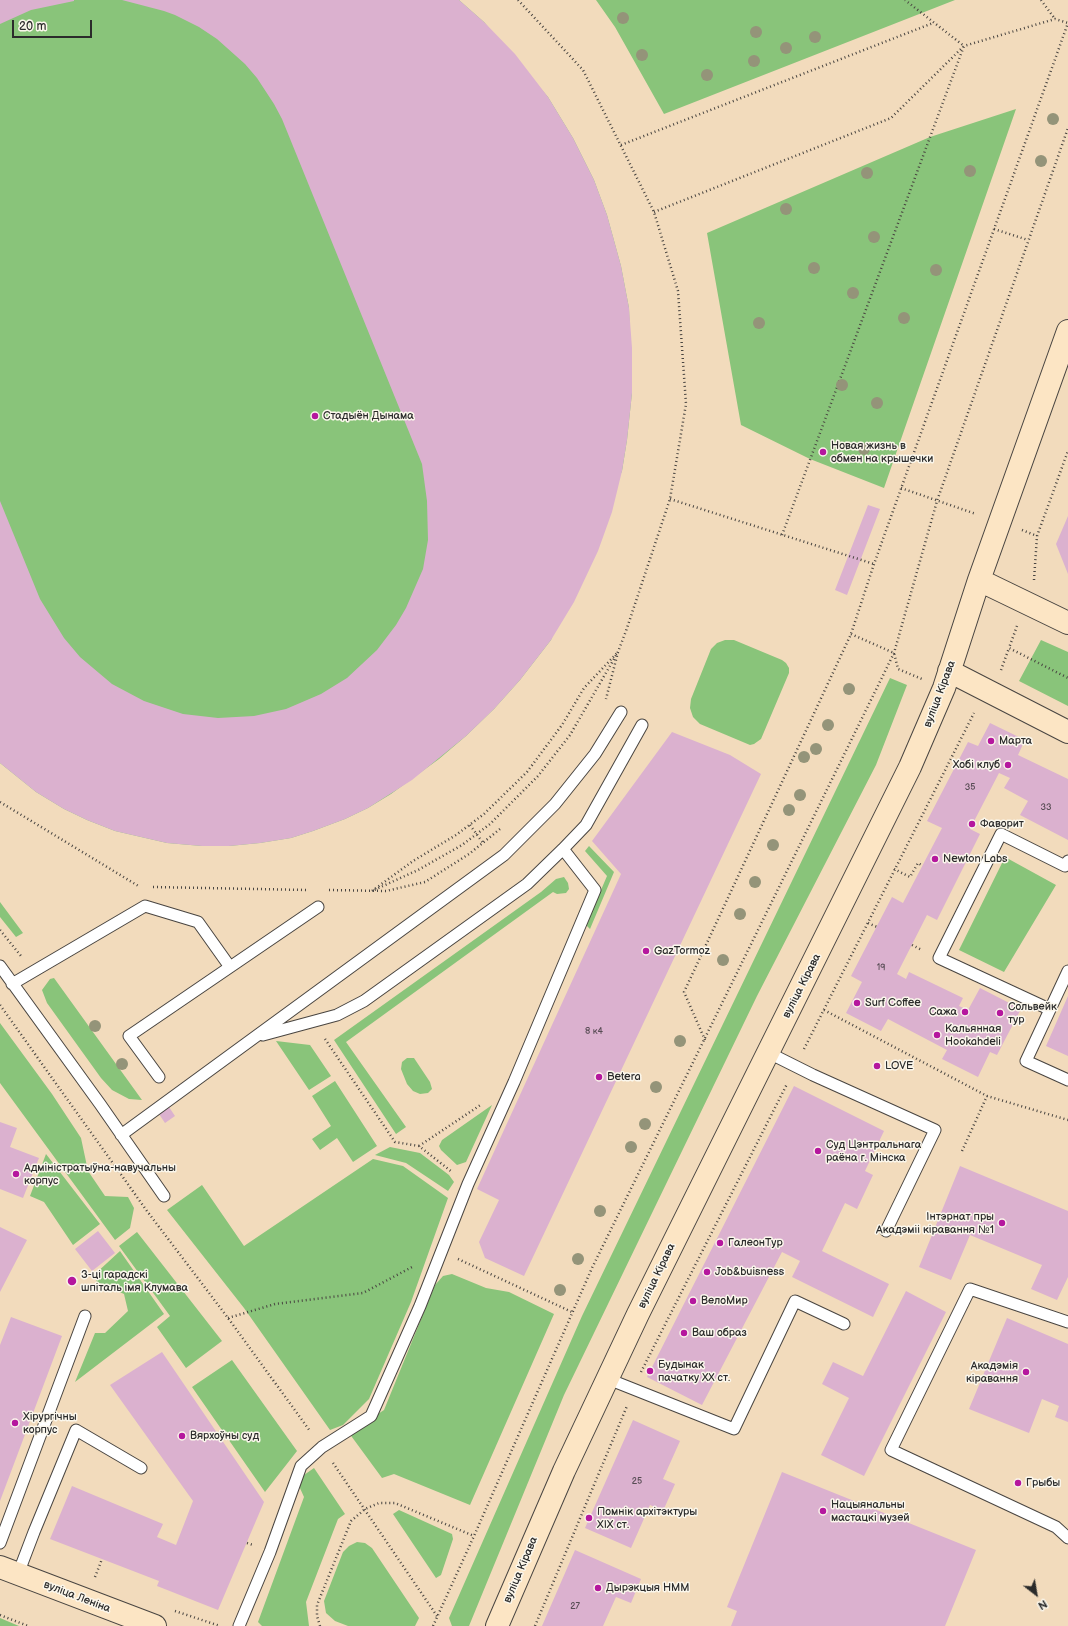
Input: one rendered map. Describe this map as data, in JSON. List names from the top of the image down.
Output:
{
  "streets": {
    "main road": ["вуліца Кірава", "вуліца Леніна"]
  },
  "places": [
    "Стадыён Дынама",
    "Новая жизнь в обмен на крышечки",
    "Марта",
    "Хобі клуб",
    "Фаворит",
    "Newton Labs",
    "GazTormoz",
    "Surf Coffee",
    "Сажа",
    "Сольвейк тур",
    "Кальянная Hookahdeli",
    "LOVE",
    "Betera",
    "Суд Цэнтральнага раёна г. Мінска",
    "Адміністратыўна-навучальны корпус",
    "Інтэрнат пры Акадэміі кіравання №1",
    "ГалеонТур",
    "Job&buisness",
    "3-ці гарадскі шпіталь імя Клумава",
    "ВелоМир",
    "Ваш образ",
    "Будынак пачатку XX ст.",
    "Акадэмія кіравання",
    "Хірургічны корпус",
    "Вярхоўны суд",
    "Грыбы",
    "Нацыянальны мастацкі музей",
    "Помнік архітэктуры ХІХ ст.",
    "Дырэкцыя НММ"
  ],
  "house_numbers": [
    "35",
    "33",
    "19",
    "8 к4",
    "25",
    "27"
  ],
  "scale_bar": "20 m",
  "north": "bottom right"
}
